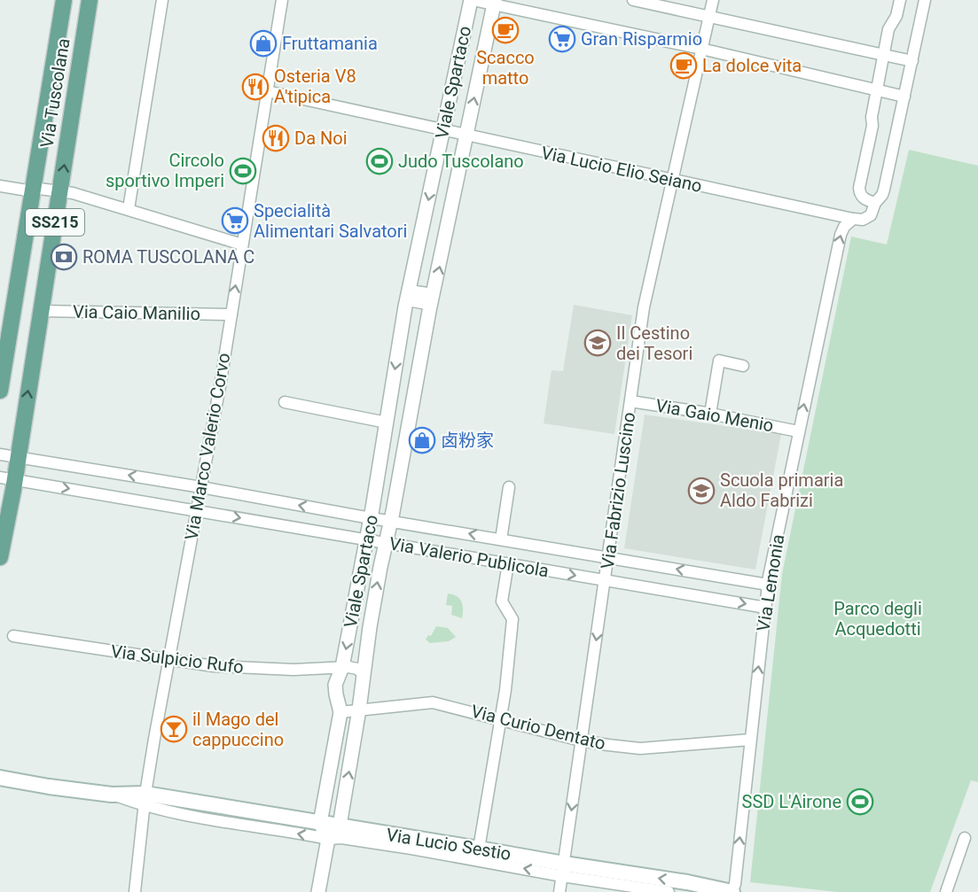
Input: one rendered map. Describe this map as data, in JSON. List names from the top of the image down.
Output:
{
  "streets": {
    "main road": ["Via Tuscolana", "SS215", "Via Lucio Sestio"],
    "street": [
      "Viale Spartaco",
      "Via Lucio Elio Seiano",
      "Via Caio Manilio",
      "Via Gaio Menio",
      "Via Marco Valerio Corvo",
      "Via Fabrizio Luscino",
      "Via Valerio Publicola",
      "Via Lemonia",
      "Via Sulpicio Rufo",
      "Via Curio Dentato"
    ]
  },
  "crossings": [
    ["Viale Spartaco", "Via Lucio Elio Seiano"],
    ["Viale Spartaco", "Via Valerio Publicola"],
    ["Viale Spartaco", "Via Sulpicio Rufo"],
    ["Viale Spartaco", "Via Curio Dentato"],
    ["Viale Spartaco", "Via Lucio Sestio"],
    ["Via Tuscolana", "Via Caio Manilio"],
    ["Via Tuscolana", "Via Valerio Publicola"],
    ["Via Lucio Elio Seiano", "Via Marco Valerio Corvo"],
    ["Via Lucio Elio Seiano", "Via Fabrizio Luscino"],
    ["Via Lucio Elio Seiano", "Via Lemonia"],
    ["Via Caio Manilio", "Via Marco Valerio Corvo"],
    ["Via Gaio Menio", "Via Fabrizio Luscino"],
    ["Via Gaio Menio", "Via Lemonia"],
    ["Via Marco Valerio Corvo", "Via Valerio Publicola"],
    ["Via Marco Valerio Corvo", "Via Sulpicio Rufo"],
    ["Via Marco Valerio Corvo", "Via Lucio Sestio"],
    ["Via Fabrizio Luscino", "Via Valerio Publicola"],
    ["Via Fabrizio Luscino", "Via Curio Dentato"],
    ["Via Fabrizio Luscino", "Via Lucio Sestio"],
    ["Via Valerio Publicola", "Via Lemonia"],
    ["Via Lemonia", "Via Curio Dentato"],
    ["Via Lemonia", "Via Lucio Sestio"]
  ],
  "one_way": ["Via Lemonia"],
  "parks": ["Parco degli Acquedotti"],
  "places": {
    "cafe": ["Scacco matto", "La dolce vita"],
    "supermarket": ["Gran Risparmio", "Specialità Alimentari Salvatori"],
    "shop": ["Fruttamania", "卤粉家"],
    "restaurant": ["Osteria V8 A'tipica", "Da Noi"],
    "sports": ["Judo Tuscolano", "Circolo sportivo Imperi", "SSD L'Airone"],
    "bank": ["ROMA TUSCOLANA C"],
    "school or university": ["Il Cestino dei Tesori", "Scuola primaria Aldo Fabrizi"],
    "bar": ["il Mago del cappuccino"]
  }
}
